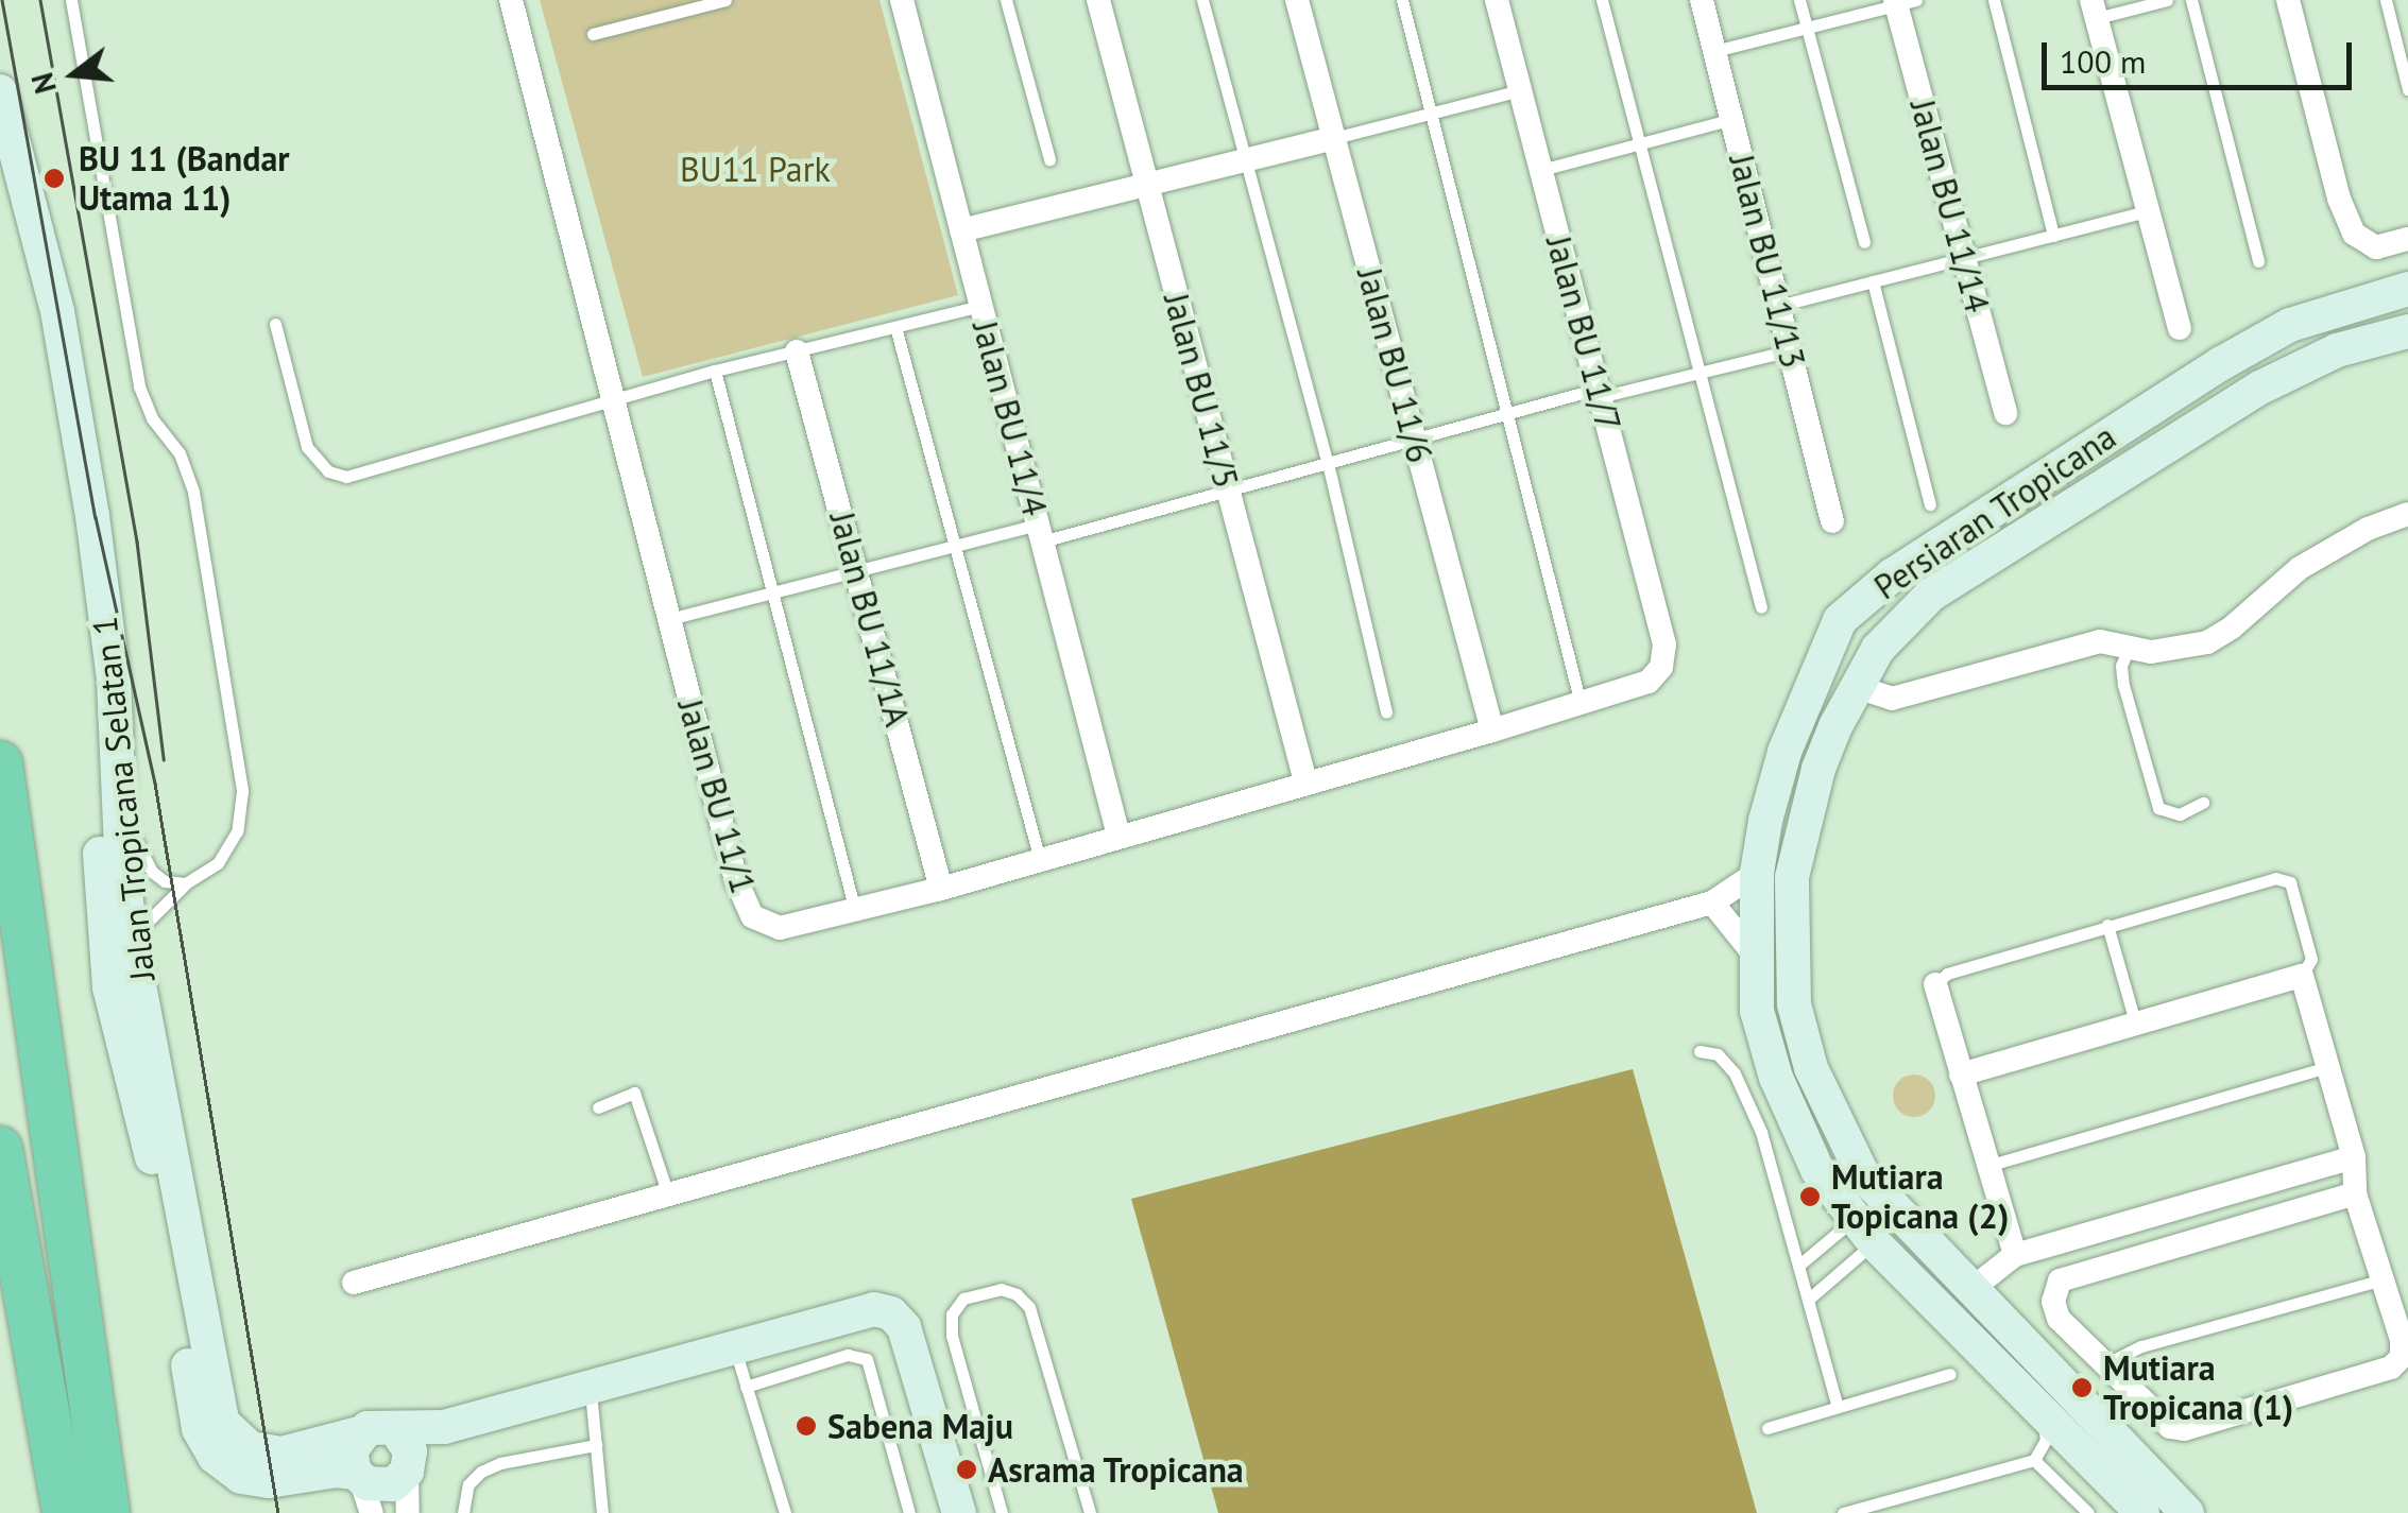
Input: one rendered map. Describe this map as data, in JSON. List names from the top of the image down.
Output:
{
  "streets": {
    "street": [
      "Jalan BU 11/14",
      "Jalan BU 11/13",
      "Jalan BU 11/7",
      "Jalan BU 11/6",
      "Jalan BU 11/5",
      "Jalan BU 11/4",
      "Persiaran Tropicana",
      "Jalan BU 11/1A",
      "Jalan BU 11/1",
      "Jalan Tropicana Selatan 1"
    ]
  },
  "crossings": [
    ["Jalan BU 11/7", "Jalan BU 11/1"],
    ["Jalan BU 11/6", "Jalan BU 11/1"],
    ["Jalan BU 11/5", "Jalan BU 11/1"],
    ["Jalan BU 11/4", "Jalan BU 11/1"],
    ["Jalan BU 11/1A", "Jalan BU 11/1"]
  ],
  "parks": ["BU11 Park"],
  "places": [
    "BU 11 (Bandar Utama 11)",
    "Mutiara Topicana (2)",
    "Mutiara Tropicana (1)",
    "Sabena Maju",
    "Asrama Tropicana"
  ],
  "scale_bar": "100 m",
  "north": "left"
}
